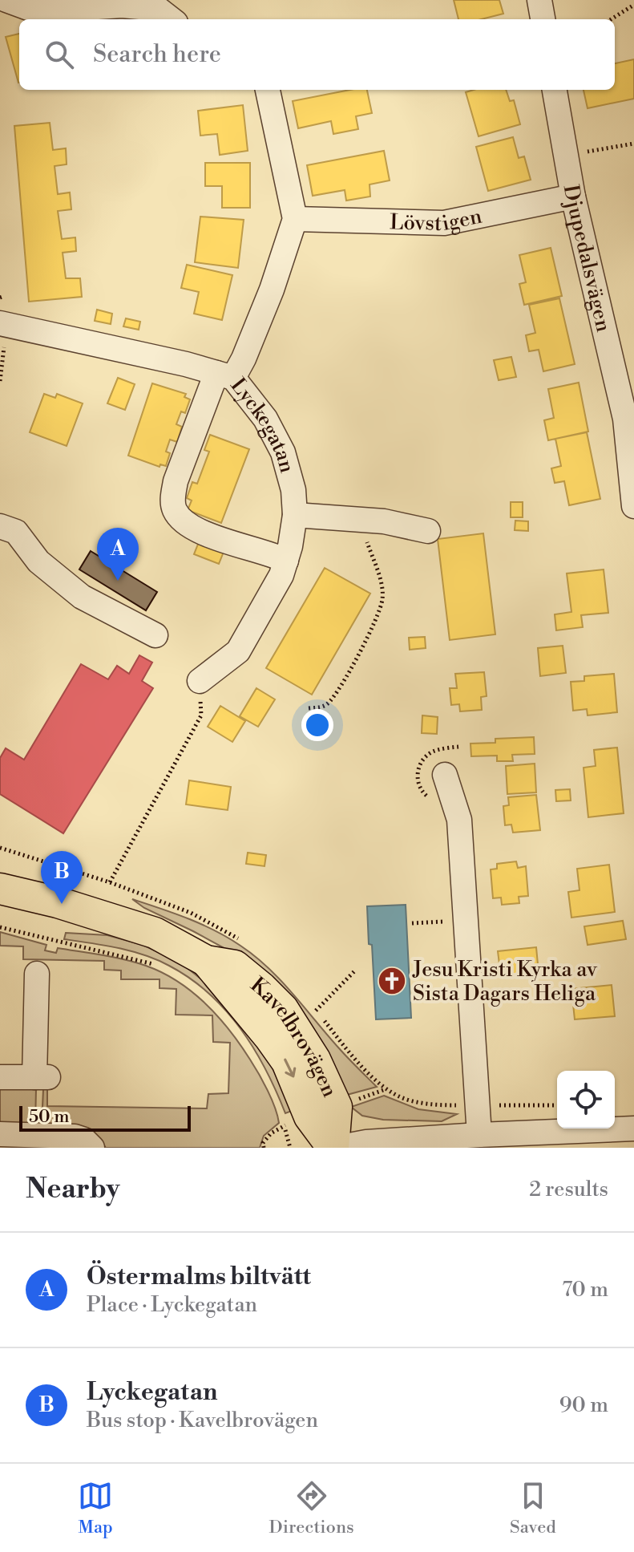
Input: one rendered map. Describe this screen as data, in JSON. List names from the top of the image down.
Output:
{
  "streets": {
    "main road": ["Kavelbrovägen"],
    "street": ["Lövstigen", "Djupedalsvägen", "Lyckegatan"]
  },
  "crossings": [
    ["Lövstigen", "Djupedalsvägen"]
  ],
  "places": {
    "church": ["Jesu Kristi Kyrka av Sista Dagars Heliga"]
  },
  "scale_bar": "50 m",
  "page": {
    "search": "Search here",
    "pins": ["A", "B"],
    "scale": "50 m",
    "heading": ["Nearby", "2 results"],
    "list": [
      {
        "mark": "A",
        "name": "Östermalms biltvätt",
        "note": "Place · Lyckegatan",
        "value": "70 m"
      },
      {
        "mark": "B",
        "name": "Lyckegatan",
        "note": "Bus stop · Kavelbrovägen",
        "value": "90 m"
      }
    ],
    "nav": ["Map", "Directions", "Saved"]
  }
}
